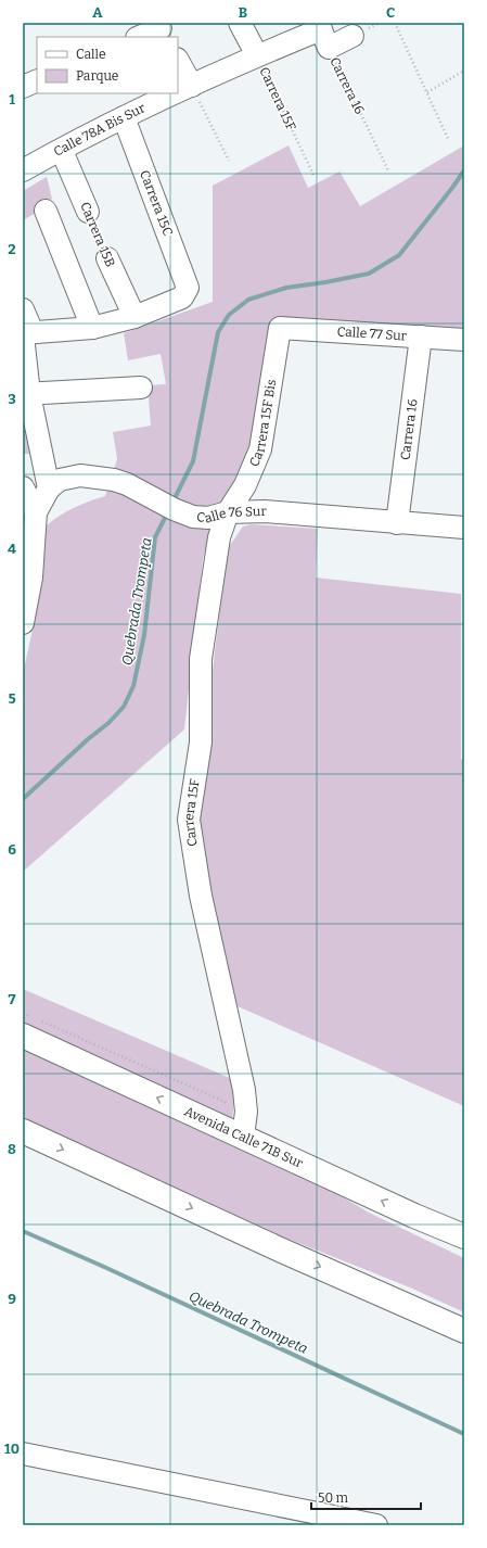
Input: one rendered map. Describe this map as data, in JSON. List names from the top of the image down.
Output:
{
  "streets": {
    "highway": ["Avenida Calle 71B Sur"],
    "street": [
      "Carrera 16",
      "Carrera 15F",
      "Calle 78A Bis Sur",
      "Carrera 15C",
      "Carrera 15B",
      "Calle 77 Sur",
      "Carrera 15F Bis",
      "Calle 76 Sur"
    ]
  },
  "crossings": [
    ["Carrera 16", "Calle 78A Bis Sur"],
    ["Carrera 16", "Calle 77 Sur"],
    ["Carrera 16", "Calle 76 Sur"],
    ["Carrera 15F", "Calle 78A Bis Sur"],
    ["Carrera 15F", "Carrera 15F Bis"],
    ["Carrera 15F", "Calle 76 Sur"],
    ["Carrera 15F", "Avenida Calle 71B Sur"],
    ["Calle 78A Bis Sur", "Carrera 15C"],
    ["Calle 78A Bis Sur", "Carrera 15B"],
    ["Carrera 15C", "Carrera 15B"],
    ["Calle 77 Sur", "Carrera 15F Bis"],
    ["Carrera 15F Bis", "Calle 76 Sur"]
  ],
  "water": ["Quebrada Trompeta"],
  "legend": ["Calle", "Parque"],
  "scale_bar": "50 m",
  "grid": {
    "columns": ["A", "B", "C"],
    "rows": [
      "1",
      "2",
      "3",
      "4",
      "5",
      "6",
      "7",
      "8",
      "9",
      "10"
    ]
  }
}
